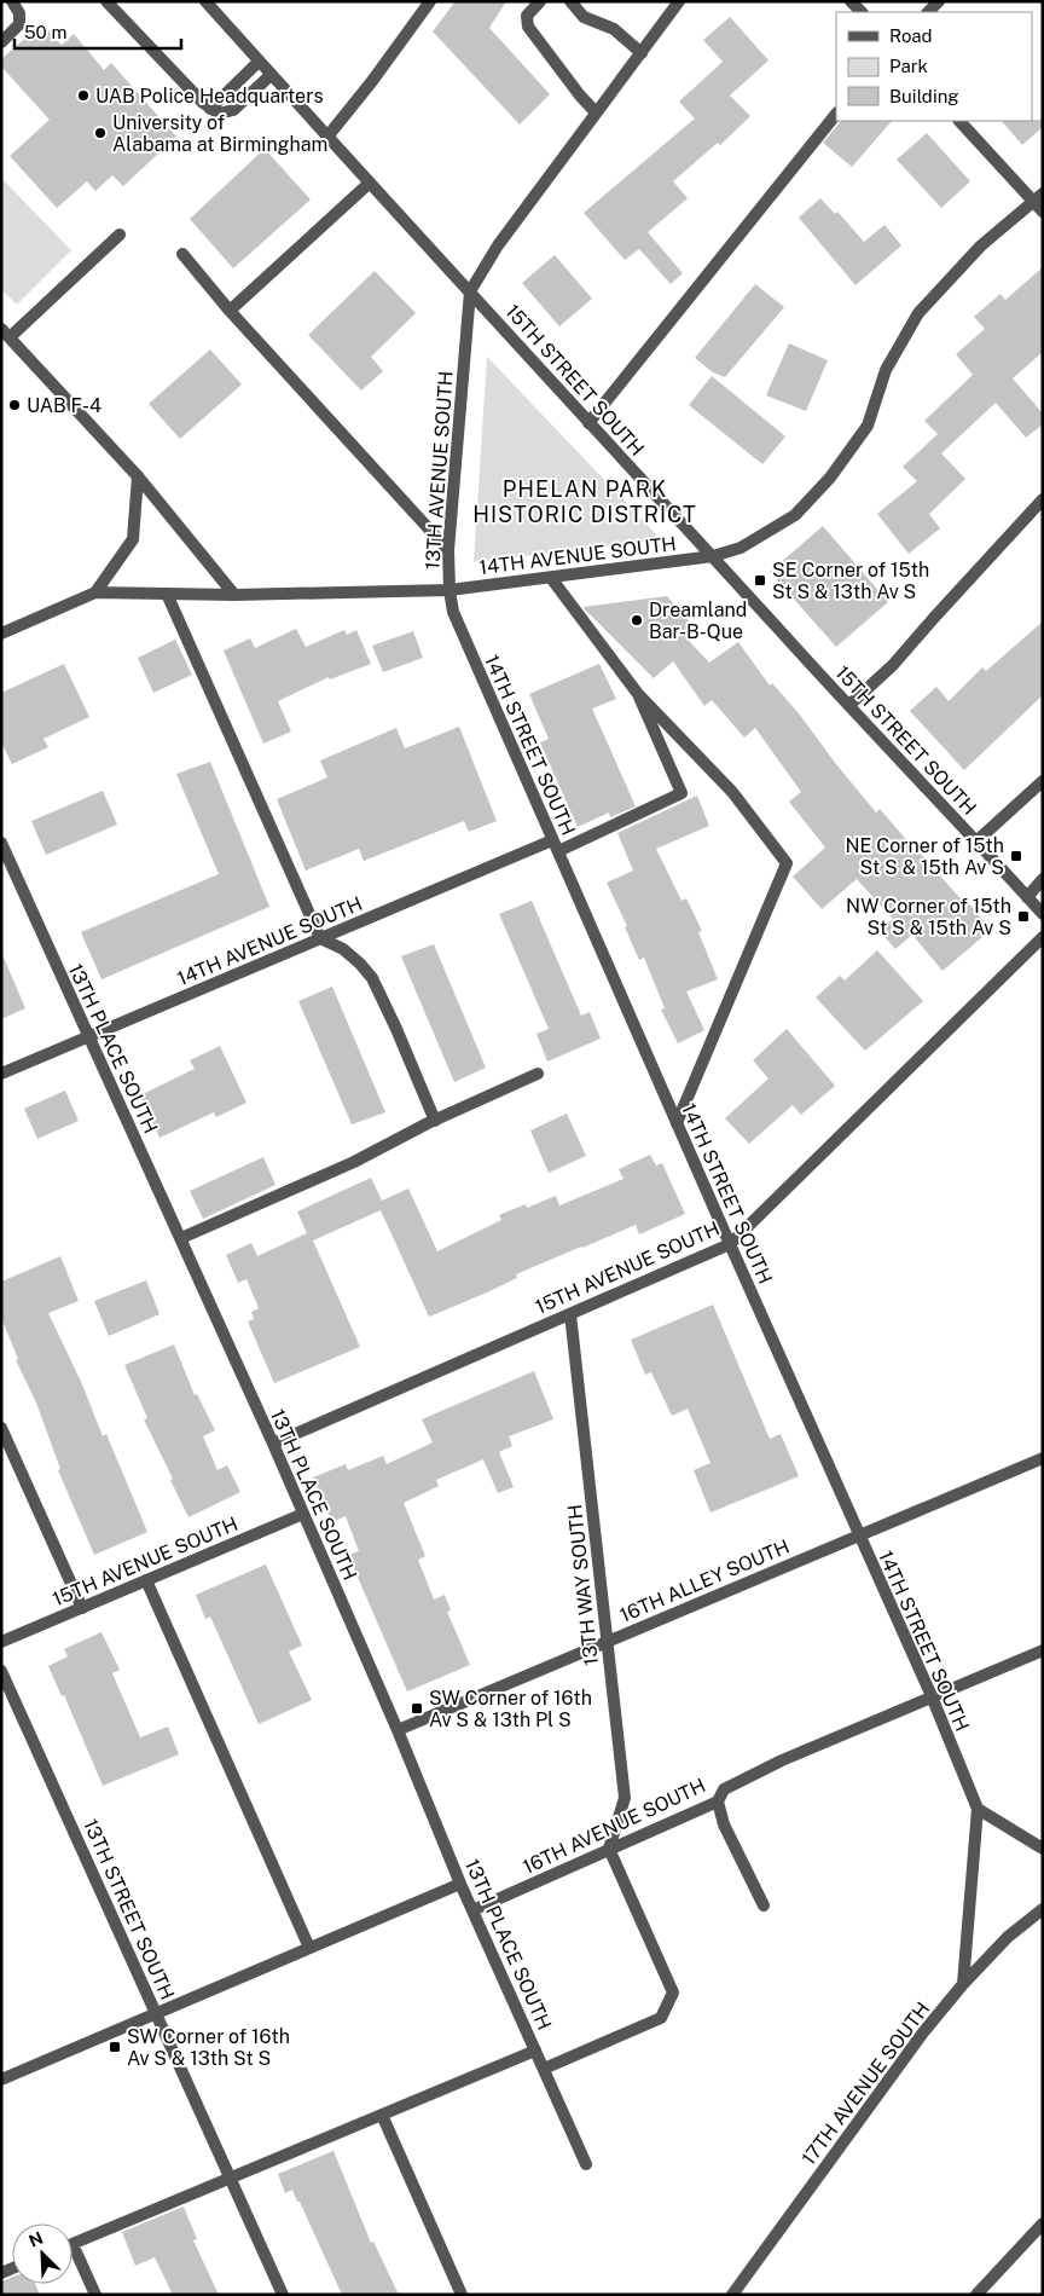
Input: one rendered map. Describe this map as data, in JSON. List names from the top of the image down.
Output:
{
  "streets": {
    "street": [
      "15TH STREET SOUTH",
      "13TH AVENUE SOUTH",
      "14TH AVENUE SOUTH",
      "14TH STREET SOUTH",
      "13TH PLACE SOUTH",
      "15TH AVENUE SOUTH",
      "16TH ALLEY SOUTH",
      "13TH WAY SOUTH",
      "16TH AVENUE SOUTH",
      "13TH STREET SOUTH",
      "17TH AVENUE SOUTH"
    ]
  },
  "crossings": [
    ["15TH STREET SOUTH", "13TH AVENUE SOUTH"],
    ["15TH STREET SOUTH", "14TH AVENUE SOUTH"],
    ["13TH AVENUE SOUTH", "14TH AVENUE SOUTH"],
    ["13TH AVENUE SOUTH", "14TH STREET SOUTH"],
    ["14TH AVENUE SOUTH", "14TH STREET SOUTH"],
    ["14TH AVENUE SOUTH", "13TH PLACE SOUTH"],
    ["14TH STREET SOUTH", "15TH AVENUE SOUTH"],
    ["14TH STREET SOUTH", "16TH ALLEY SOUTH"],
    ["14TH STREET SOUTH", "16TH AVENUE SOUTH"],
    ["14TH STREET SOUTH", "17TH AVENUE SOUTH"],
    ["13TH PLACE SOUTH", "15TH AVENUE SOUTH"],
    ["13TH PLACE SOUTH", "16TH ALLEY SOUTH"],
    ["13TH PLACE SOUTH", "16TH AVENUE SOUTH"],
    ["15TH AVENUE SOUTH", "13TH WAY SOUTH"],
    ["16TH ALLEY SOUTH", "13TH WAY SOUTH"],
    ["13TH WAY SOUTH", "16TH AVENUE SOUTH"]
  ],
  "districts": ["PHELAN PARK HISTORIC DISTRICT"],
  "places": {
    "other": [
      "UAB Police Headquarters",
      "University of Alabama at Birmingham",
      "UAB F-4",
      "Dreamland Bar-B-Que"
    ],
    "transit": [
      "SE Corner of 15th St S & 13th Av S",
      "NE Corner of 15th St S & 15th Av S",
      "NW Corner of 15th St S & 15th Av S",
      "SW Corner of 16th Av S & 13th Pl S",
      "SW Corner of 16th Av S & 13th St S"
    ]
  },
  "legend": ["Road", "Park", "Building"],
  "scale_bar": "50 m",
  "north": "top left"
}
